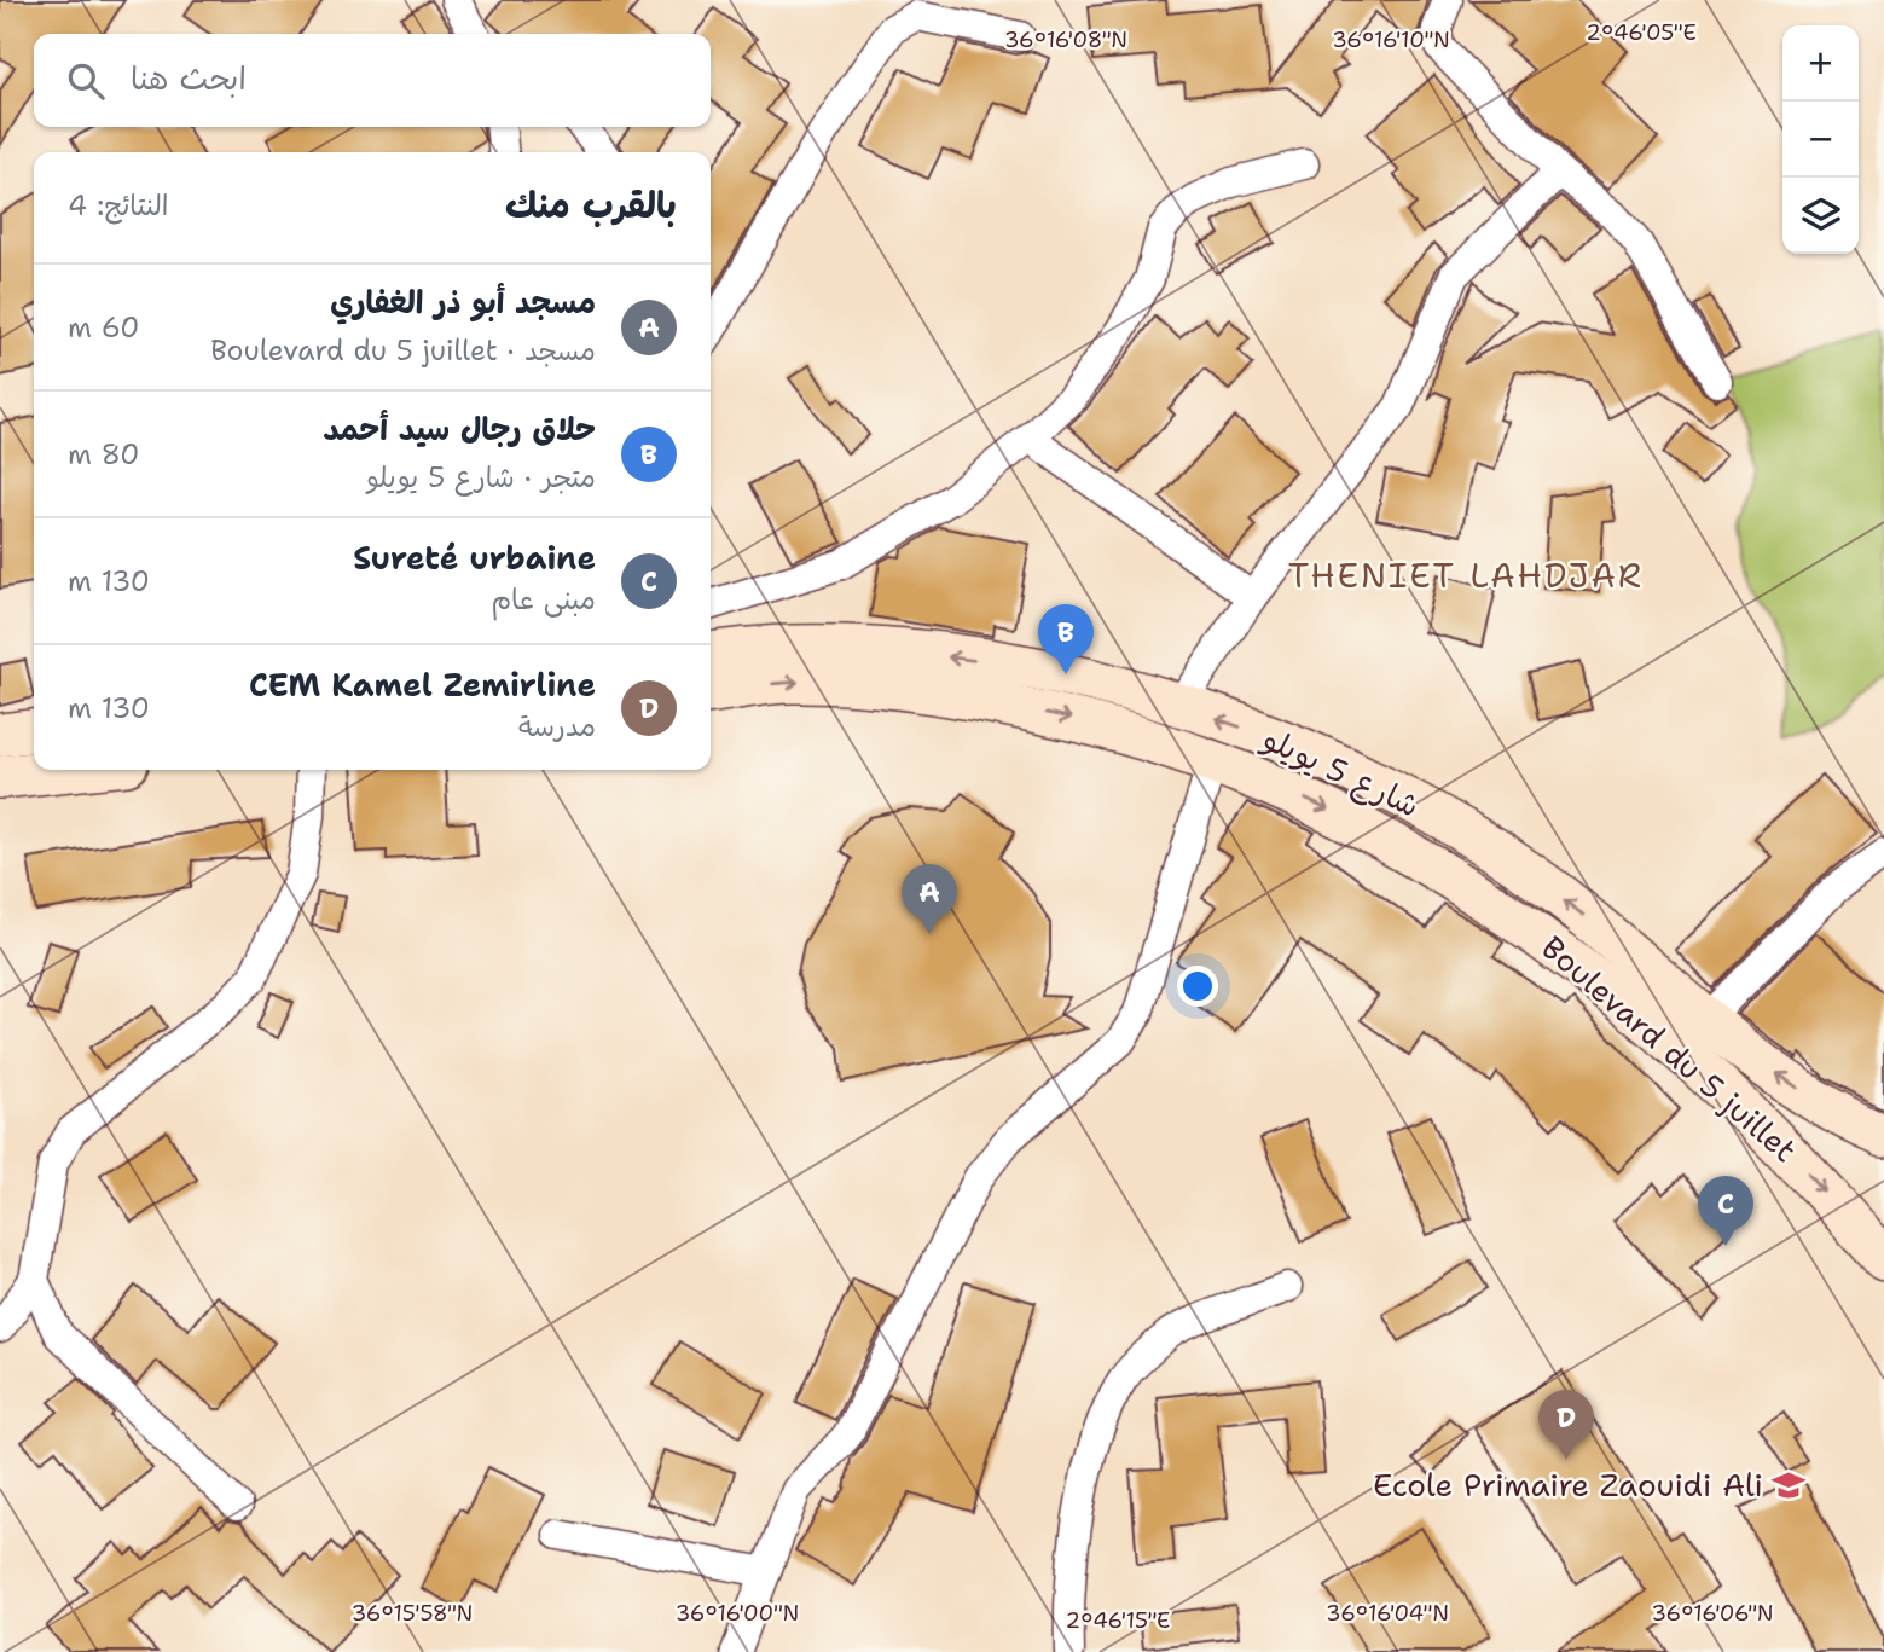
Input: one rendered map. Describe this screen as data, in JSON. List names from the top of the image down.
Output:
{
  "streets": {
    "main road": ["شارع 5 يويلو", "Boulevard du 5 juillet"]
  },
  "one_way": ["شارع 5 يويلو", "Boulevard du 5 juillet"],
  "districts": ["THENIET LAHDJAR"],
  "places": {
    "school or university": ["Ecole Primaire Zaouidi Ali"]
  },
  "page": {
    "map_buttons": ["+", "−"],
    "search": "ابحث هنا",
    "heading": ["بالقرب منك", "النتائج: 4"],
    "list": [
      {
        "mark": "A",
        "name": "مسجد أبو ذر الغفاري",
        "note": "مسجد · Boulevard du 5 juillet",
        "value": "60 m"
      },
      {
        "mark": "B",
        "name": "حلاق رجال سيد أحمد",
        "note": "متجر · شارع 5 يويلو",
        "value": "80 m"
      },
      {
        "mark": "C",
        "name": "Sureté urbaine",
        "note": "مبنى عام",
        "value": "130 m"
      },
      {
        "mark": "D",
        "name": "CEM Kamel Zemirline",
        "note": "مدرسة",
        "value": "130 m"
      }
    ],
    "pins": [
      "B",
      "A",
      "C",
      "D"
    ]
  },
  "coordinates": [
    "2°46'05\"E",
    "36°16'10\"N",
    "36°16'08\"N",
    "36°15'58\"N",
    "36°16'00\"N",
    "36°16'04\"N",
    "36°16'06\"N",
    "2°46'15\"E"
  ]
}
